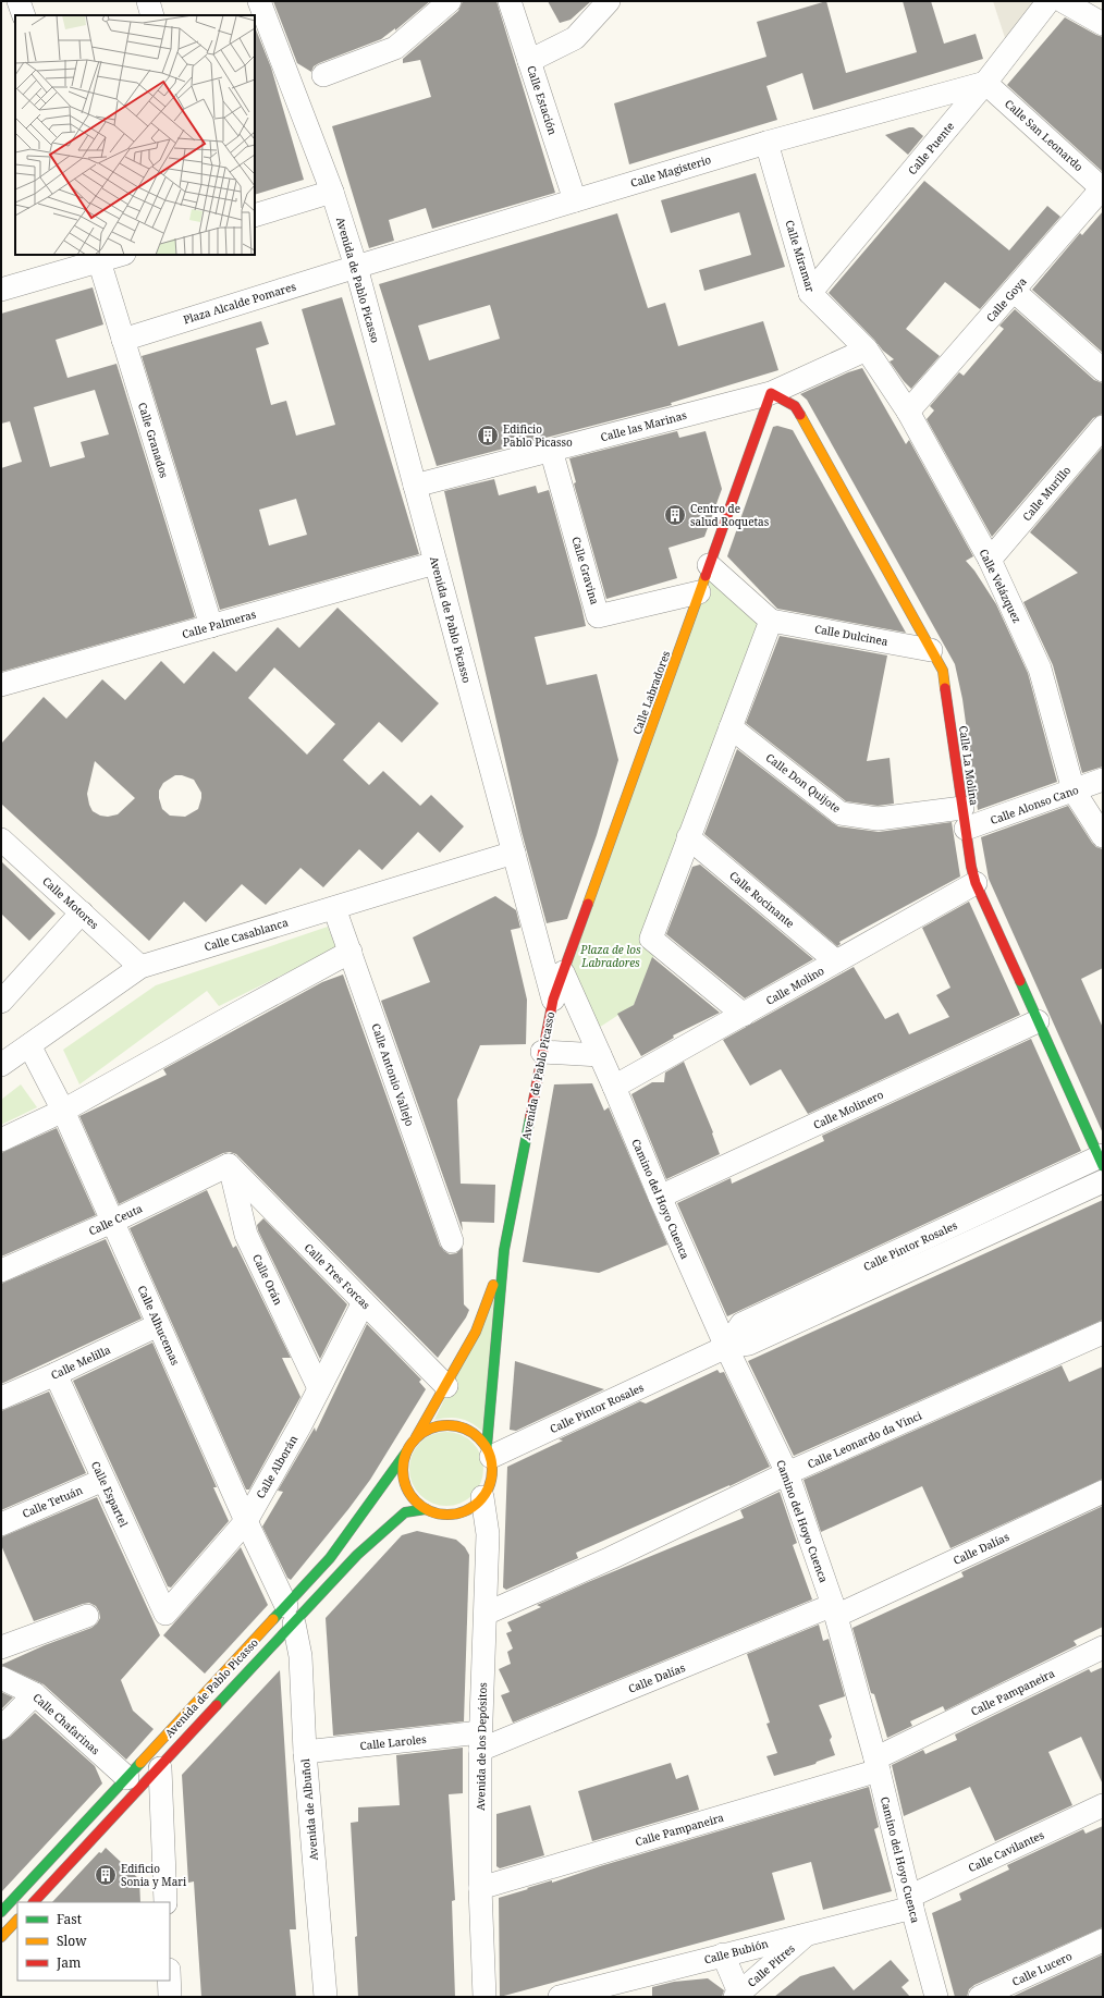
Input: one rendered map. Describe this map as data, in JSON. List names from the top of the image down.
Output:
{
  "streets": {
    "street": [
      "Calle Estación",
      "Calle San Leonardo",
      "Calle Puente",
      "Calle Magisterio",
      "Calle Miramar",
      "Avenida de Pablo Picasso",
      "Calle Goya",
      "Plaza Alcalde Pomares",
      "Calle las Marinas",
      "Calle Granados",
      "Calle Murillo",
      "Calle Gravina",
      "Calle Velázquez",
      "Calle Palmeras",
      "Calle Dulcinea",
      "Calle Labradores",
      "Calle La Molina",
      "Calle Don Quijote",
      "Calle Alonso Cano",
      "Calle Rocinante",
      "Calle Motores",
      "Calle Casablanca",
      "Calle Molino",
      "Calle Antonio Vallejo",
      "Calle Molinero",
      "Camino del Hoyo Cuenca",
      "Calle Ceuta",
      "Calle Pintor Rosales",
      "Calle Tres Forcas",
      "Calle Orán",
      "Calle Alhucemas",
      "Calle Melilla",
      "Calle Leonardo da Vinci",
      "Calle Alborán",
      "Calle Espartel",
      "Calle Tetuán",
      "Calle Dalías",
      "Calle Pampaneira",
      "Calle Chafarinas",
      "Calle Laroles",
      "Avenida de los Depósitos",
      "Avenida de Albuñol",
      "Calle Cavilantes",
      "Calle Bubión",
      "Calle Pitres",
      "Calle Lucero"
    ]
  },
  "crossings": [
    ["Calle Estación", "Calle Magisterio"],
    ["Calle San Leonardo", "Calle Puente"],
    ["Calle San Leonardo", "Calle Magisterio"],
    ["Calle San Leonardo", "Calle Goya"],
    ["Calle Puente", "Calle Magisterio"],
    ["Calle Puente", "Calle Miramar"],
    ["Calle Magisterio", "Calle Miramar"],
    ["Calle Magisterio", "Avenida de Pablo Picasso"],
    ["Calle Magisterio", "Plaza Alcalde Pomares"],
    ["Calle Miramar", "Calle las Marinas"],
    ["Calle Miramar", "Calle Velázquez"],
    ["Avenida de Pablo Picasso", "Plaza Alcalde Pomares"],
    ["Avenida de Pablo Picasso", "Calle las Marinas"],
    ["Avenida de Pablo Picasso", "Calle Palmeras"],
    ["Avenida de Pablo Picasso", "Calle Labradores"],
    ["Avenida de Pablo Picasso", "Calle Casablanca"],
    ["Avenida de Pablo Picasso", "Calle Pintor Rosales"],
    ["Avenida de Pablo Picasso", "Calle Tres Forcas"],
    ["Avenida de Pablo Picasso", "Calle Alhucemas"],
    ["Avenida de Pablo Picasso", "Calle Chafarinas"],
    ["Avenida de Pablo Picasso", "Avenida de los Depósitos"],
    ["Avenida de Pablo Picasso", "Avenida de Albuñol"],
    ["Calle Goya", "Calle Velázquez"],
    ["Plaza Alcalde Pomares", "Calle Granados"],
    ["Calle las Marinas", "Calle Gravina"],
    ["Calle las Marinas", "Calle Velázquez"],
    ["Calle las Marinas", "Calle Labradores"],
    ["Calle las Marinas", "Calle La Molina"],
    ["Calle Granados", "Calle Palmeras"],
    ["Calle Murillo", "Calle Velázquez"],
    ["Calle Gravina", "Calle Labradores"],
    ["Calle Velázquez", "Calle Alonso Cano"],
    ["Calle Dulcinea", "Calle La Molina"],
    ["Calle Labradores", "Calle La Molina"],
    ["Calle Labradores", "Camino del Hoyo Cuenca"],
    ["Calle La Molina", "Calle Don Quijote"],
    ["Calle La Molina", "Calle Alonso Cano"],
    ["Calle La Molina", "Calle Molino"],
    ["Calle La Molina", "Calle Molinero"],
    ["Calle La Molina", "Calle Pintor Rosales"],
    ["Calle Don Quijote", "Calle Alonso Cano"],
    ["Calle Rocinante", "Calle Molino"],
    ["Calle Motores", "Calle Casablanca"],
    ["Calle Casablanca", "Calle Antonio Vallejo"],
    ["Calle Casablanca", "Calle Alhucemas"],
    ["Calle Molino", "Camino del Hoyo Cuenca"],
    ["Calle Molinero", "Camino del Hoyo Cuenca"],
    ["Camino del Hoyo Cuenca", "Calle Pintor Rosales"],
    ["Camino del Hoyo Cuenca", "Calle Leonardo da Vinci"],
    ["Camino del Hoyo Cuenca", "Calle Dalías"],
    ["Camino del Hoyo Cuenca", "Calle Pampaneira"],
    ["Camino del Hoyo Cuenca", "Calle Cavilantes"],
    ["Camino del Hoyo Cuenca", "Calle Bubión"],
    ["Calle Ceuta", "Calle Tres Forcas"],
    ["Calle Ceuta", "Calle Orán"],
    ["Calle Ceuta", "Calle Alhucemas"],
    ["Calle Pintor Rosales", "Avenida de los Depósitos"],
    ["Calle Tres Forcas", "Calle Orán"],
    ["Calle Tres Forcas", "Calle Alborán"],
    ["Calle Orán", "Calle Alborán"],
    ["Calle Alhucemas", "Calle Melilla"],
    ["Calle Alhucemas", "Calle Alborán"],
    ["Calle Alhucemas", "Avenida de Albuñol"],
    ["Calle Melilla", "Calle Espartel"],
    ["Calle Leonardo da Vinci", "Avenida de los Depósitos"],
    ["Calle Alborán", "Calle Espartel"],
    ["Calle Espartel", "Calle Tetuán"],
    ["Calle Dalías", "Calle Laroles"],
    ["Calle Dalías", "Avenida de los Depósitos"],
    ["Calle Pampaneira", "Avenida de los Depósitos"],
    ["Calle Laroles", "Avenida de los Depósitos"],
    ["Calle Laroles", "Avenida de Albuñol"],
    ["Calle Cavilantes", "Calle Bubión"],
    ["Calle Bubión", "Calle Pitres"]
  ],
  "parks": ["Plaza de los Labradores"],
  "places": {
    "building": ["Edificio Pablo Picasso", "Centro de salud Roquetas", "Edificio Sonia y Mari"]
  },
  "legend": ["Fast", "Slow", "Jam"]
}
